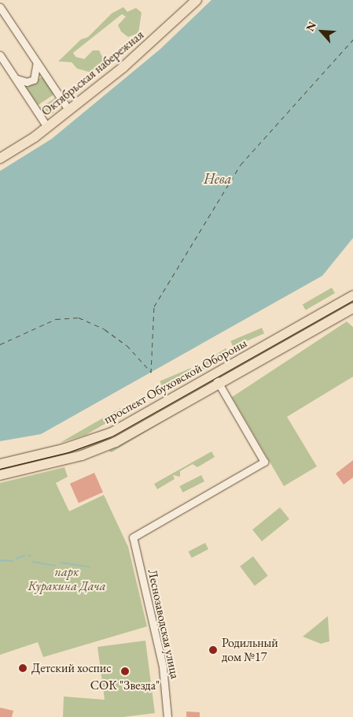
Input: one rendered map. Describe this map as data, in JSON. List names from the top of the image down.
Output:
{
  "streets": {
    "main road": ["Октябрьская набережная", "проспект Обуховской Обороны"],
    "street": ["Леснозаводская улица"]
  },
  "crossings": [
    ["проспект Обуховской Обороны", "Леснозаводская улица"]
  ],
  "water": ["Нева"],
  "parks": ["парк Куракина Дача"],
  "places": ["Родильный дом №17", "Детский хоспис", "СОК \"Звезда\""],
  "north": "top left"
}
